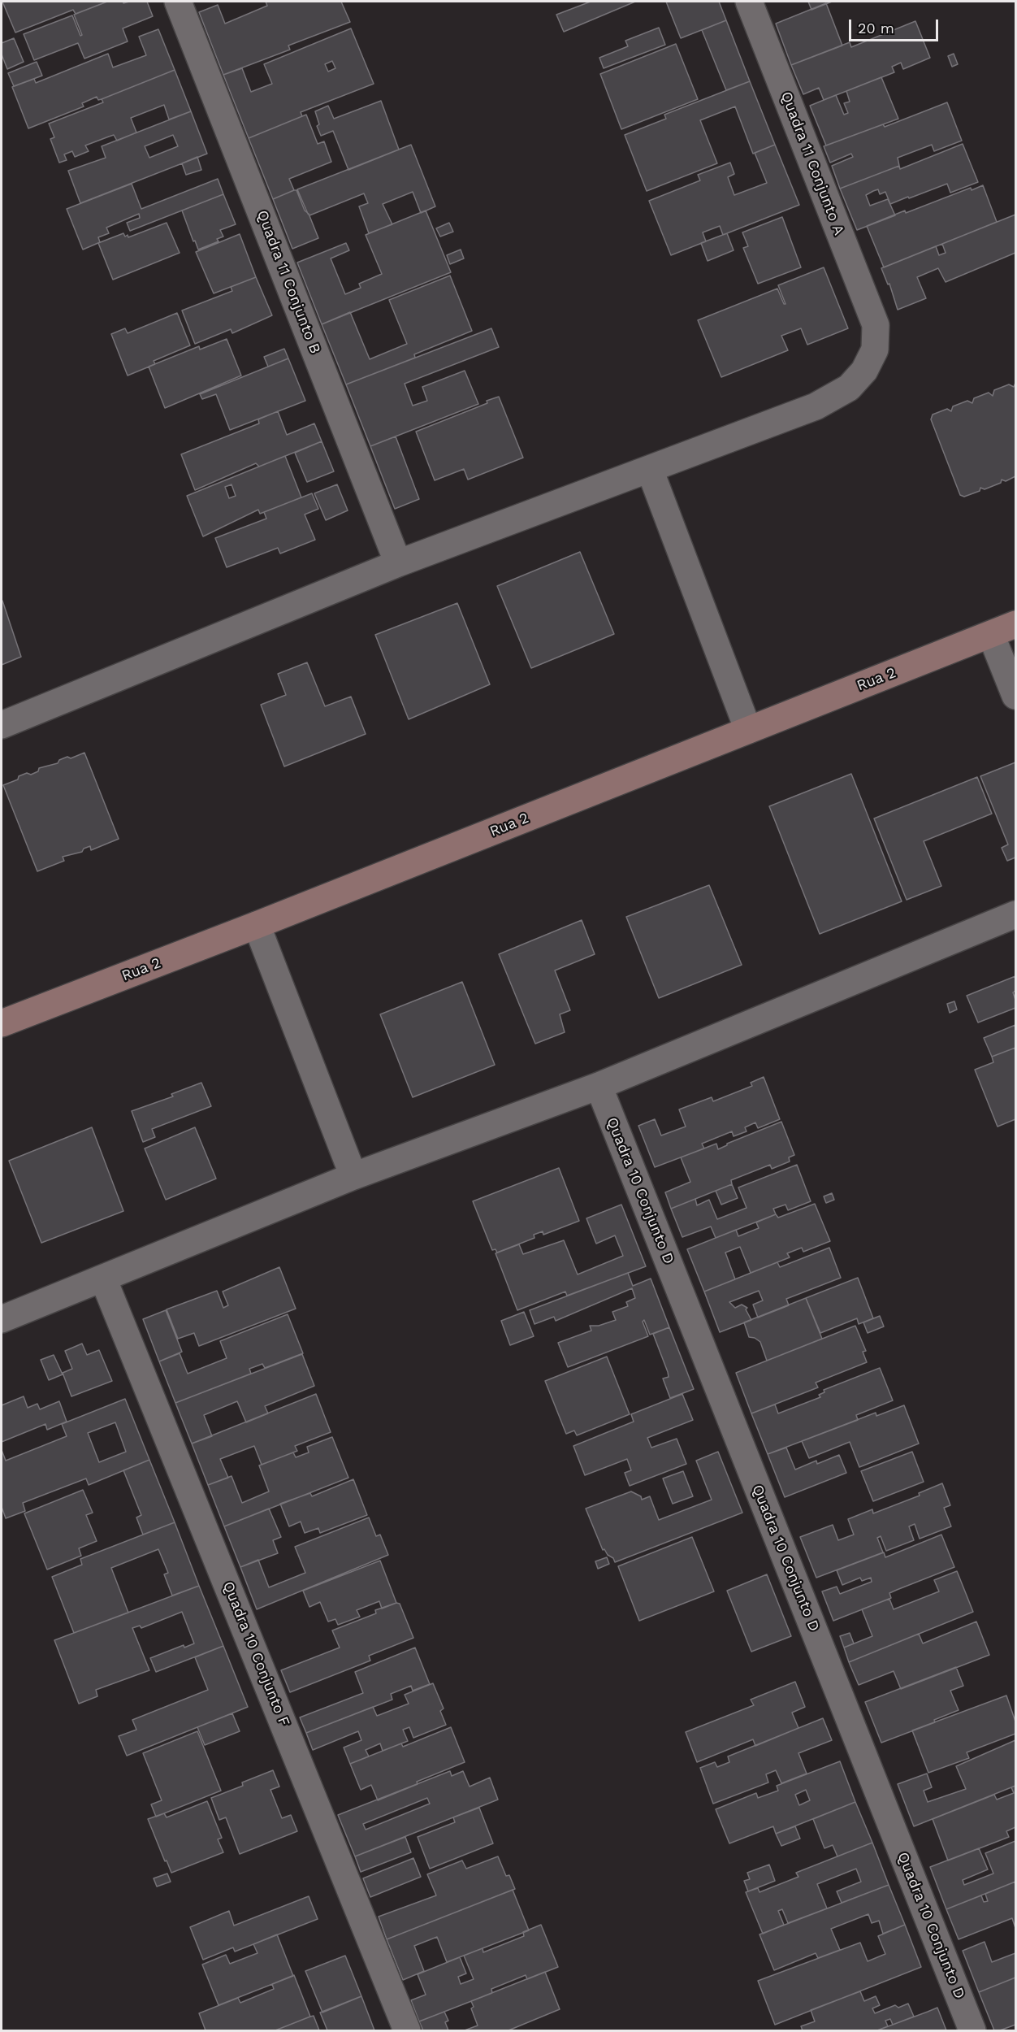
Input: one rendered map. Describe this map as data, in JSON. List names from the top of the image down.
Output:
{
  "streets": {
    "street": [
      "Quadra 11 Conjunto A",
      "Quadra 11 Conjunto B",
      "Rua 2",
      "Quadra 10 Conjunto D",
      "Quadra 10 Conjunto F"
    ]
  },
  "scale_bar": "20 m"
}
